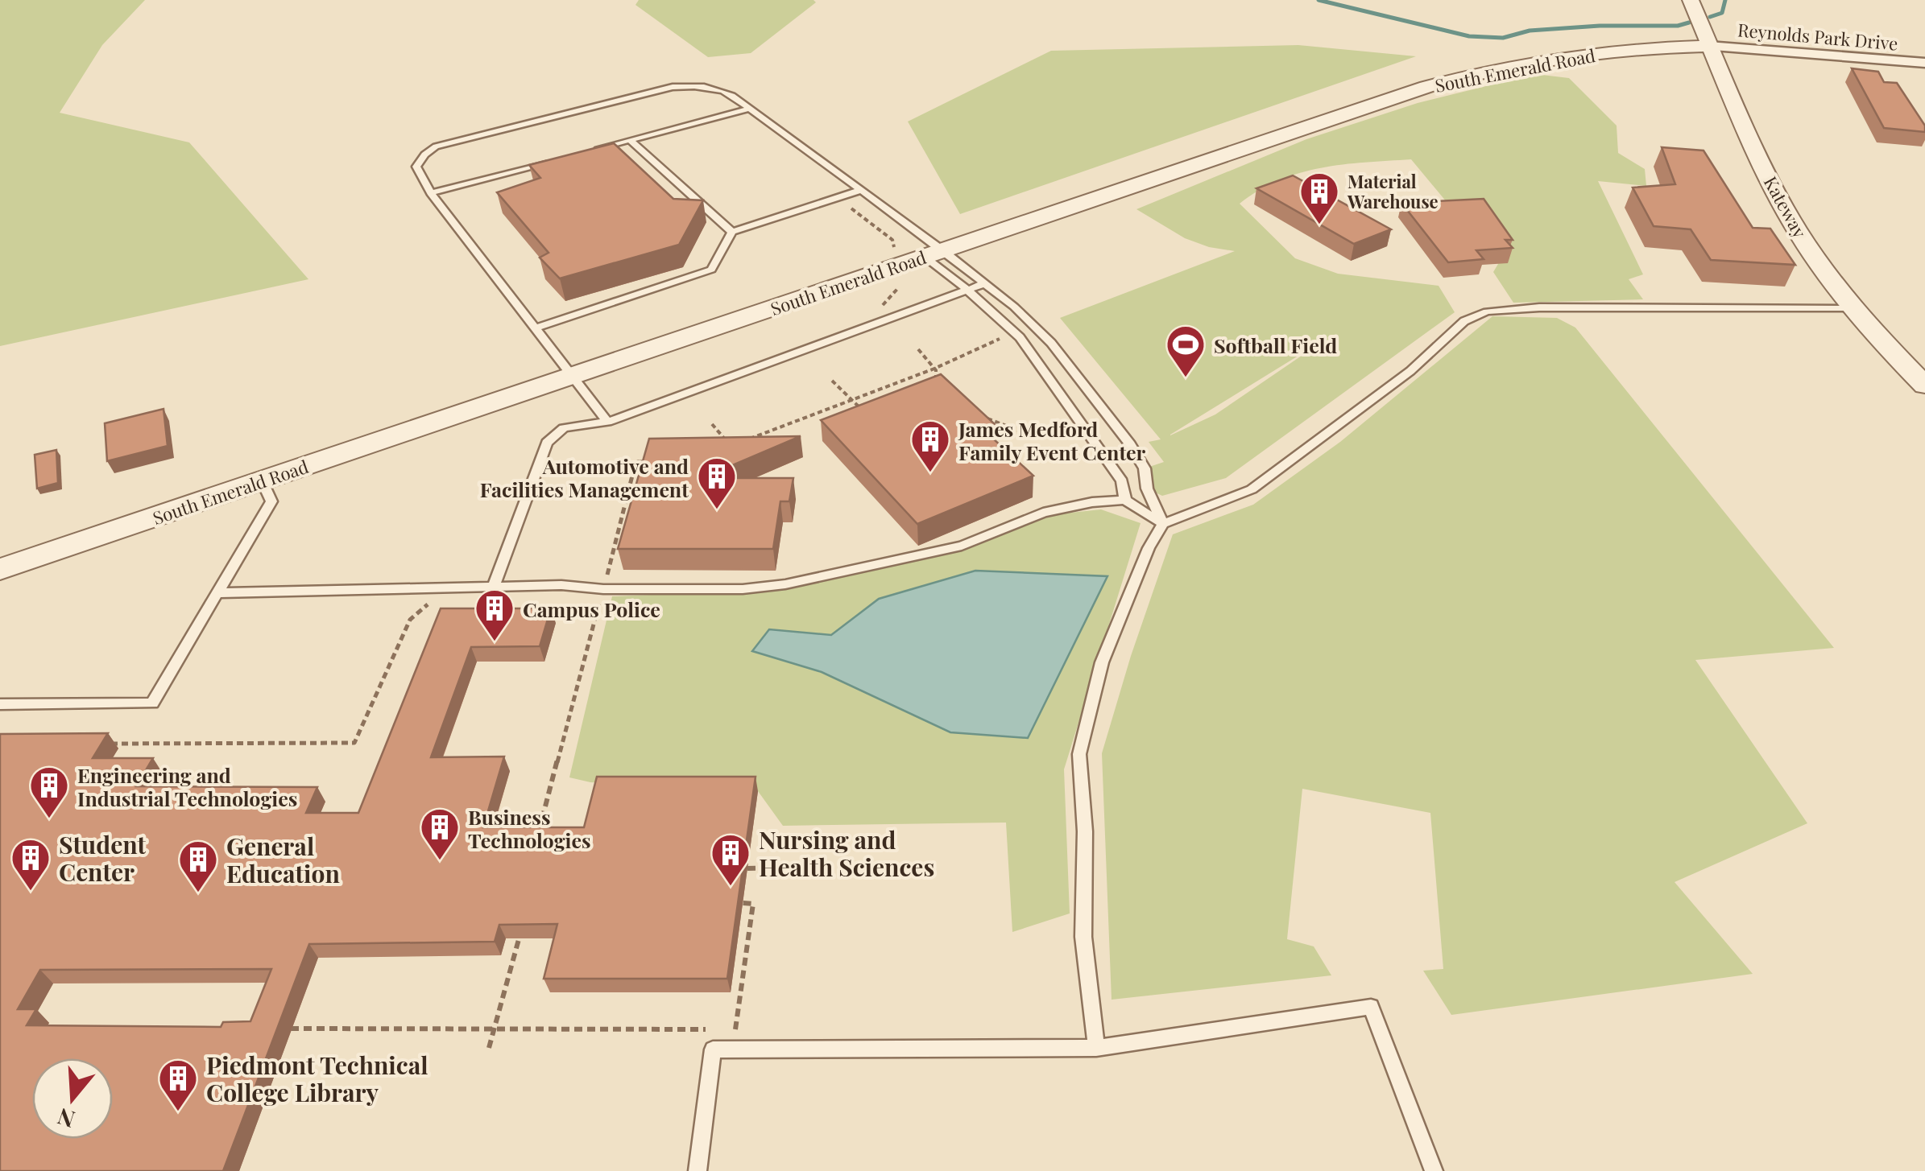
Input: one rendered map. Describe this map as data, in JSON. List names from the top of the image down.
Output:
{
  "streets": {
    "street": ["Reynolds Park Drive", "South Emerald Road", "Kateway"]
  },
  "crossings": [
    ["Reynolds Park Drive", "South Emerald Road"],
    ["Reynolds Park Drive", "Kateway"],
    ["South Emerald Road", "Kateway"]
  ],
  "places": {
    "building": [
      "Material Warehouse",
      "James Medford Family Event Center",
      "Automotive and Facilities Management",
      "Campus Police",
      "Engineering and Industrial Technologies",
      "Business Technologies",
      "Nursing and Health Sciences",
      "Student Center",
      "General Education",
      "Piedmont Technical College Library"
    ],
    "sports": ["Softball Field"]
  },
  "north": "bottom"
}
